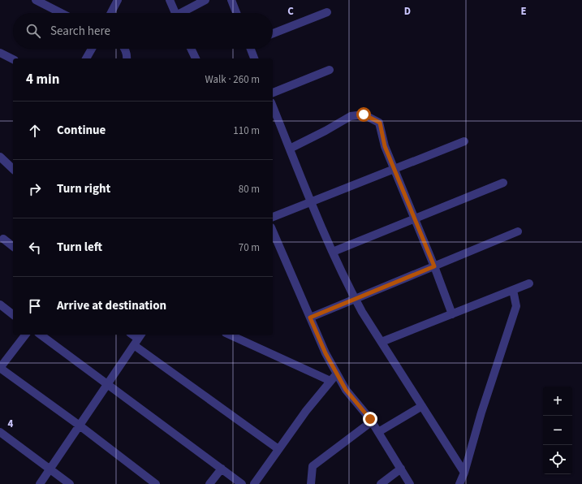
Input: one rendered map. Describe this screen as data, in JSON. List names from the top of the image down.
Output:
{
  "page": {
    "search": "Search here",
    "heading": ["4 min", "Walk · 260 m"],
    "list": [
      ["Continue", "110 m"],
      ["Turn right", "80 m"],
      ["Turn left", "70 m"],
      "Arrive at destination"
    ],
    "map_buttons": ["+", "−"]
  },
  "grid": {
    "columns": ["C", "D", "E"],
    "rows": ["4"]
  }
}
